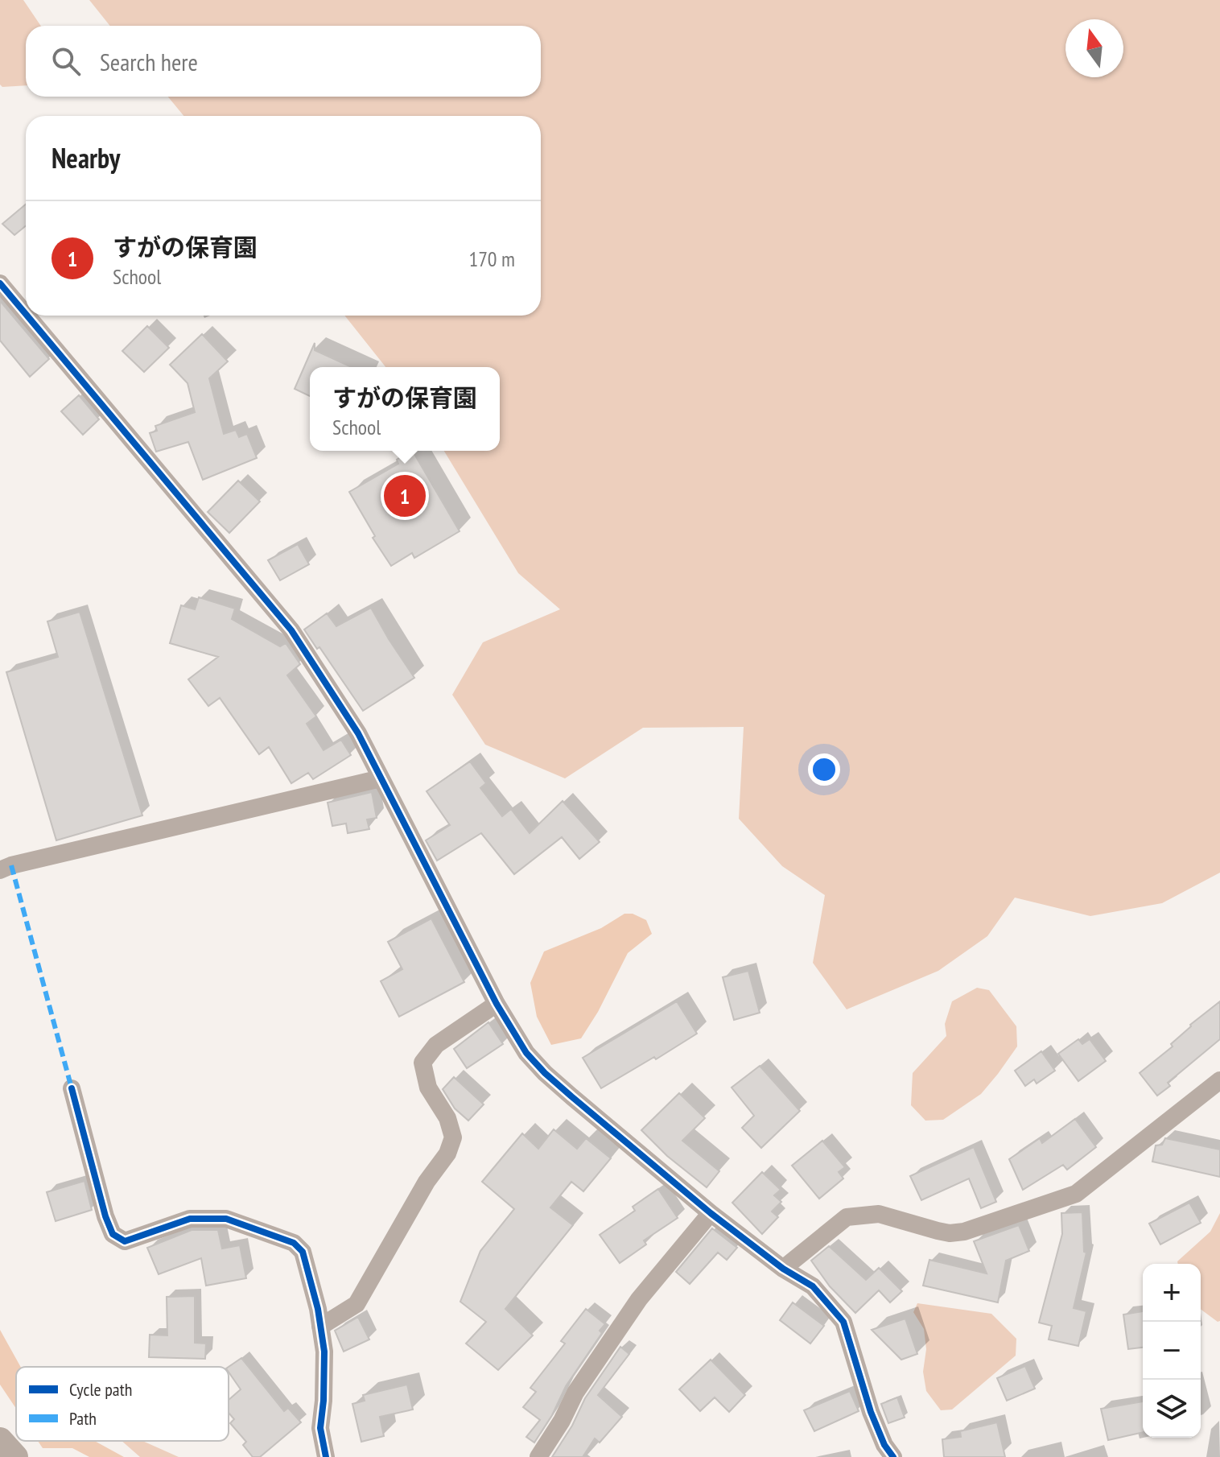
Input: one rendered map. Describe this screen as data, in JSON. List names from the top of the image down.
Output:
{
  "legend": ["Cycle path", "Path"],
  "north": "top",
  "page": {
    "search": "Search here",
    "heading": "Nearby",
    "list": [
      {
        "mark": "1",
        "name": "すがの保育園",
        "note": "School",
        "value": "170 m"
      }
    ],
    "popup": ["すがの保育園", "School"],
    "pins": "1",
    "map_buttons": ["+", "−"]
  }
}
